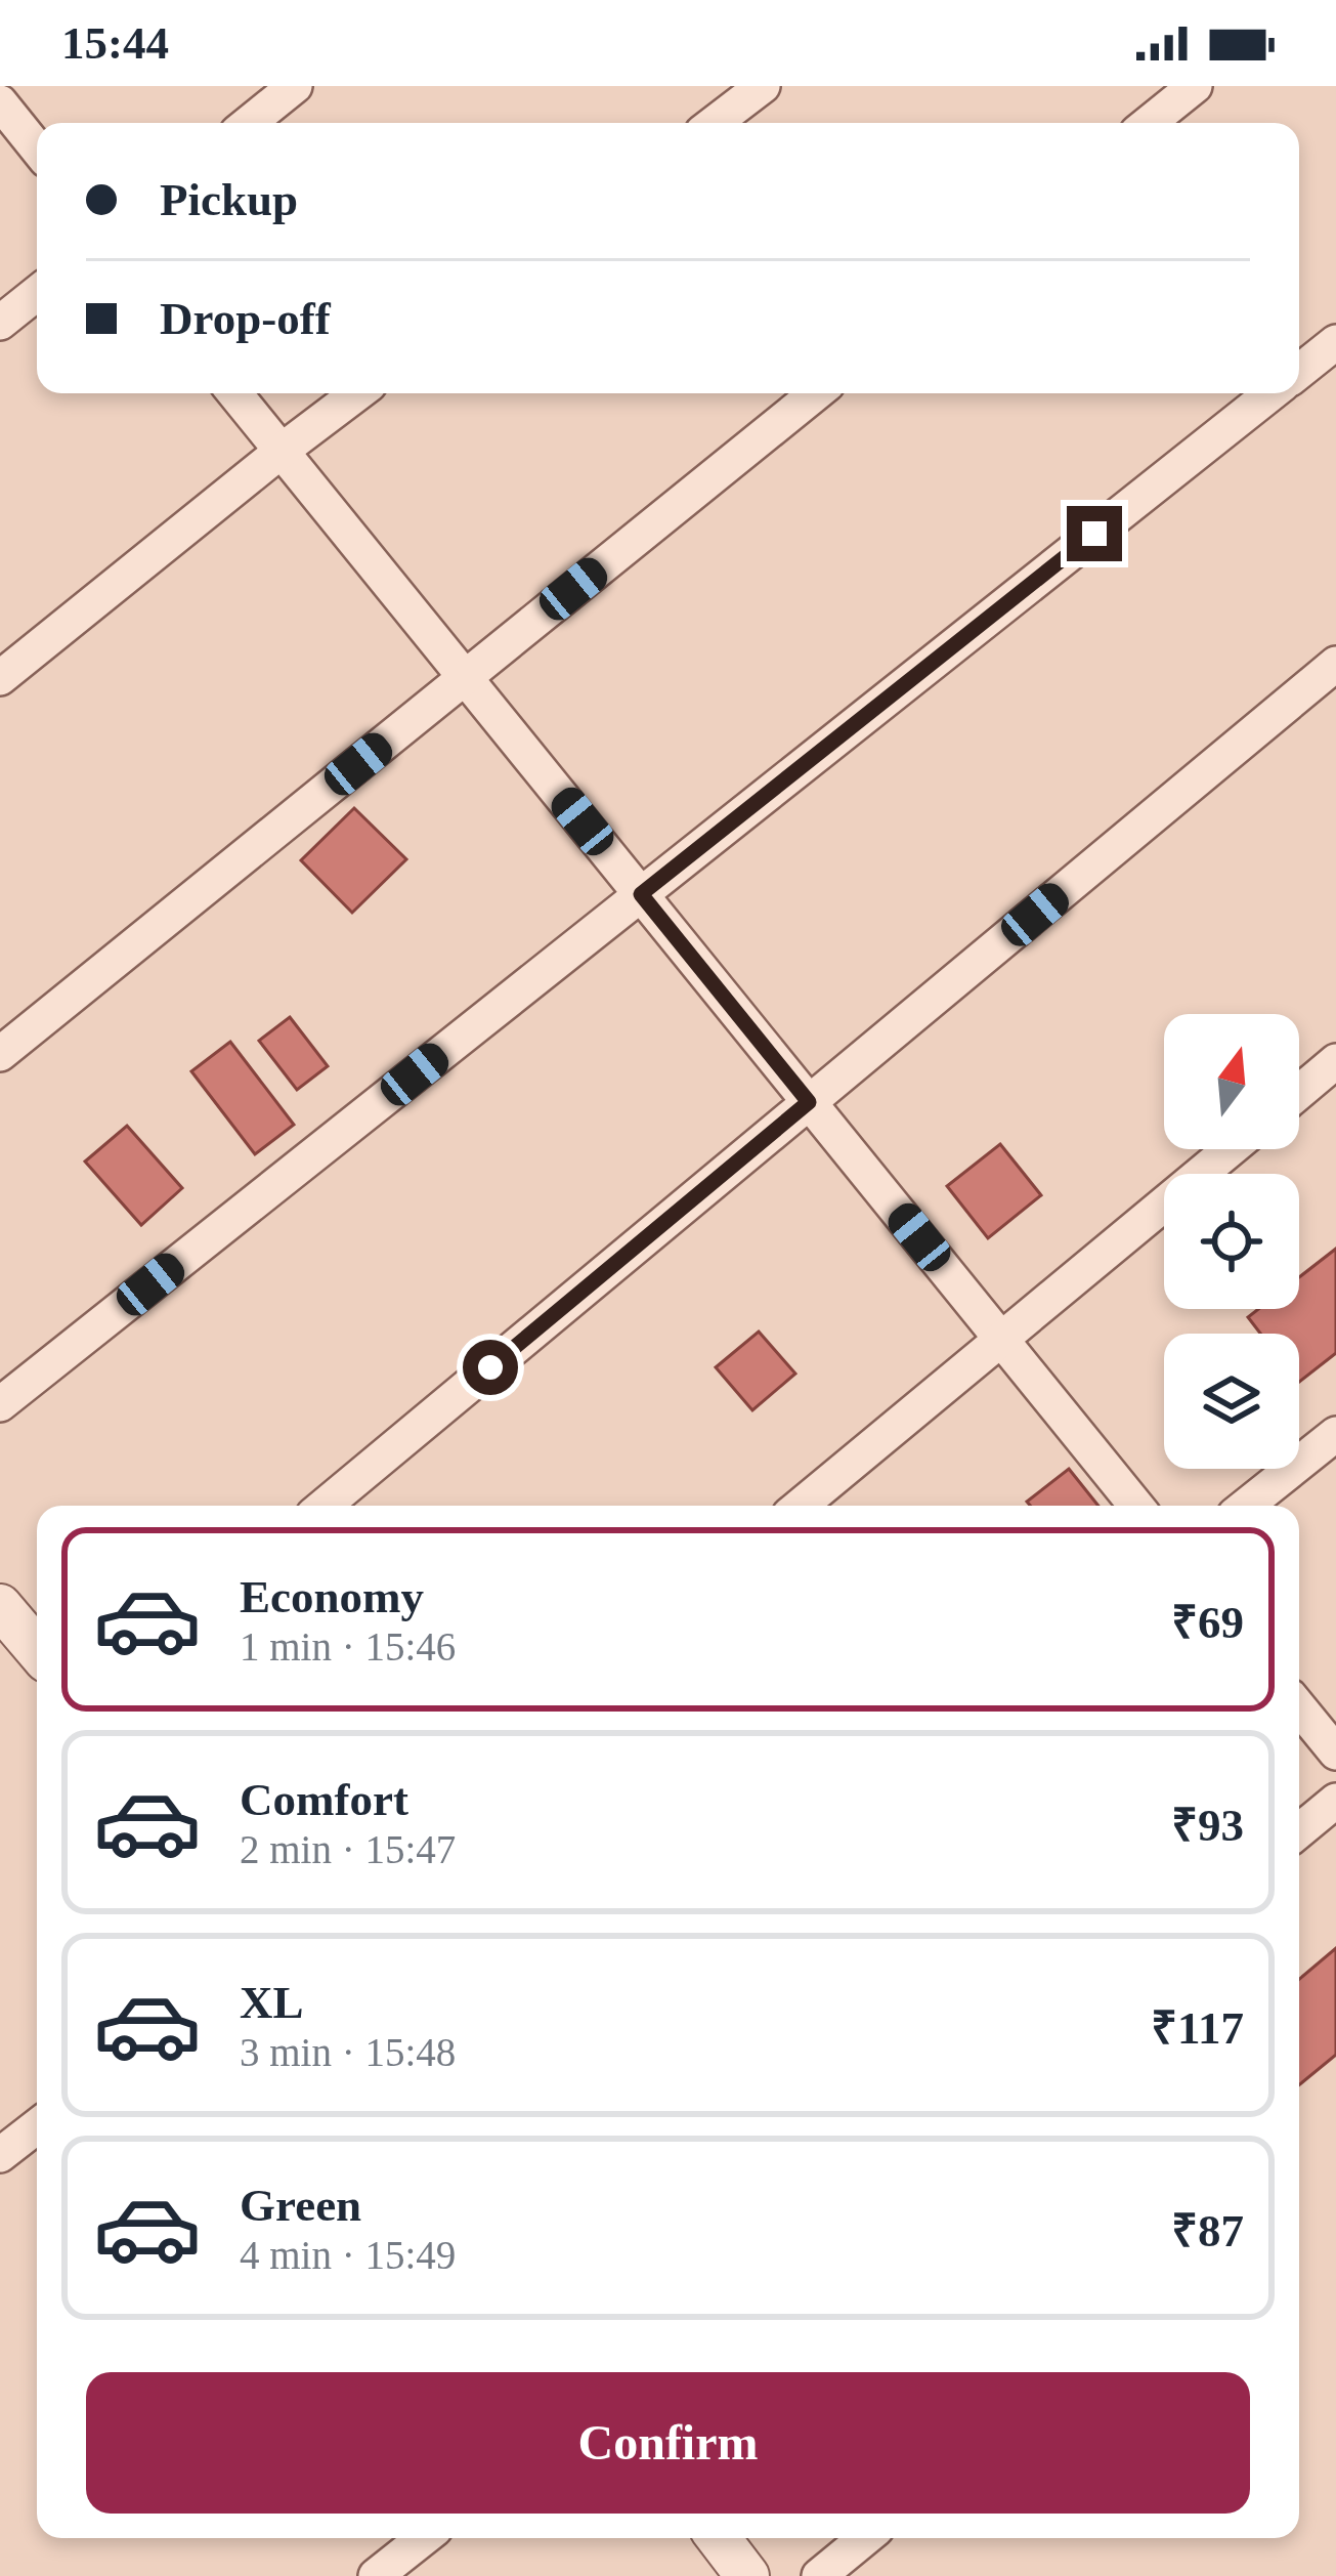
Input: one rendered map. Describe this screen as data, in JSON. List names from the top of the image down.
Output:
{
  "north": "top",
  "page": {
    "status": "15:44",
    "banner": ["Pickup", "Drop-off"],
    "list": [
      {
        "name": "Economy",
        "note": "1 min · 15:46",
        "value": "₹69"
      },
      {
        "name": "Comfort",
        "note": "2 min · 15:47",
        "value": "₹93"
      },
      {
        "name": "XL",
        "note": "3 min · 15:48",
        "value": "₹117"
      },
      {
        "name": "Green",
        "note": "4 min · 15:49",
        "value": "₹87"
      }
    ],
    "buttons": "Confirm"
  }
}
